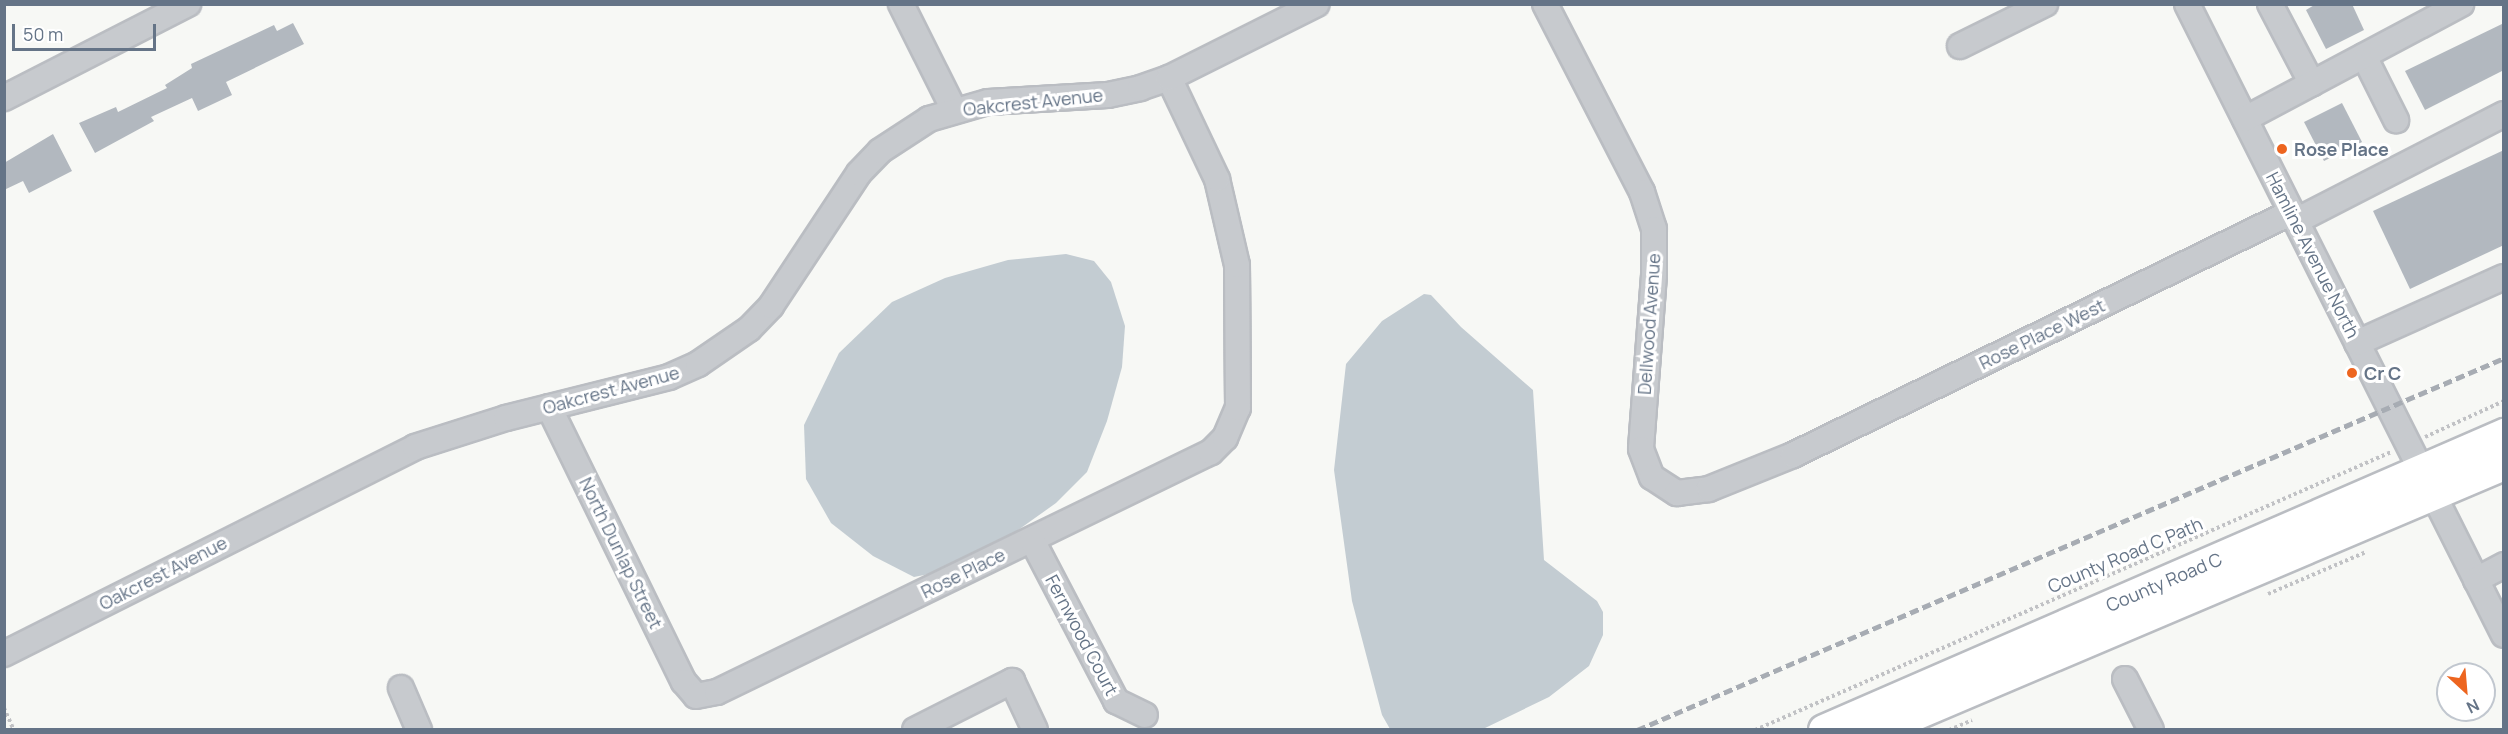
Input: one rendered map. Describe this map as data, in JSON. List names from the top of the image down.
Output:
{
  "streets": {
    "main road": ["County Road C"],
    "street": [
      "Oakcrest Avenue",
      "Hamline Avenue North",
      "Dellwood Avenue",
      "Rose Place West",
      "North Dunlap Street",
      "Rose Place",
      "Fernwood Court"
    ],
    "path": ["County Road C Path"]
  },
  "crossings": [
    ["Oakcrest Avenue", "North Dunlap Street"],
    ["Oakcrest Avenue", "Rose Place"],
    ["Hamline Avenue North", "Rose Place West"],
    ["Hamline Avenue North", "County Road C Path"],
    ["Hamline Avenue North", "County Road C"],
    ["Dellwood Avenue", "Rose Place West"],
    ["North Dunlap Street", "Rose Place"],
    ["County Road C Path", "County Road C"],
    ["Rose Place", "Fernwood Court"]
  ],
  "places": ["Rose Place", "Cr C"],
  "scale_bar": "50 m",
  "north": "bottom right"
}
